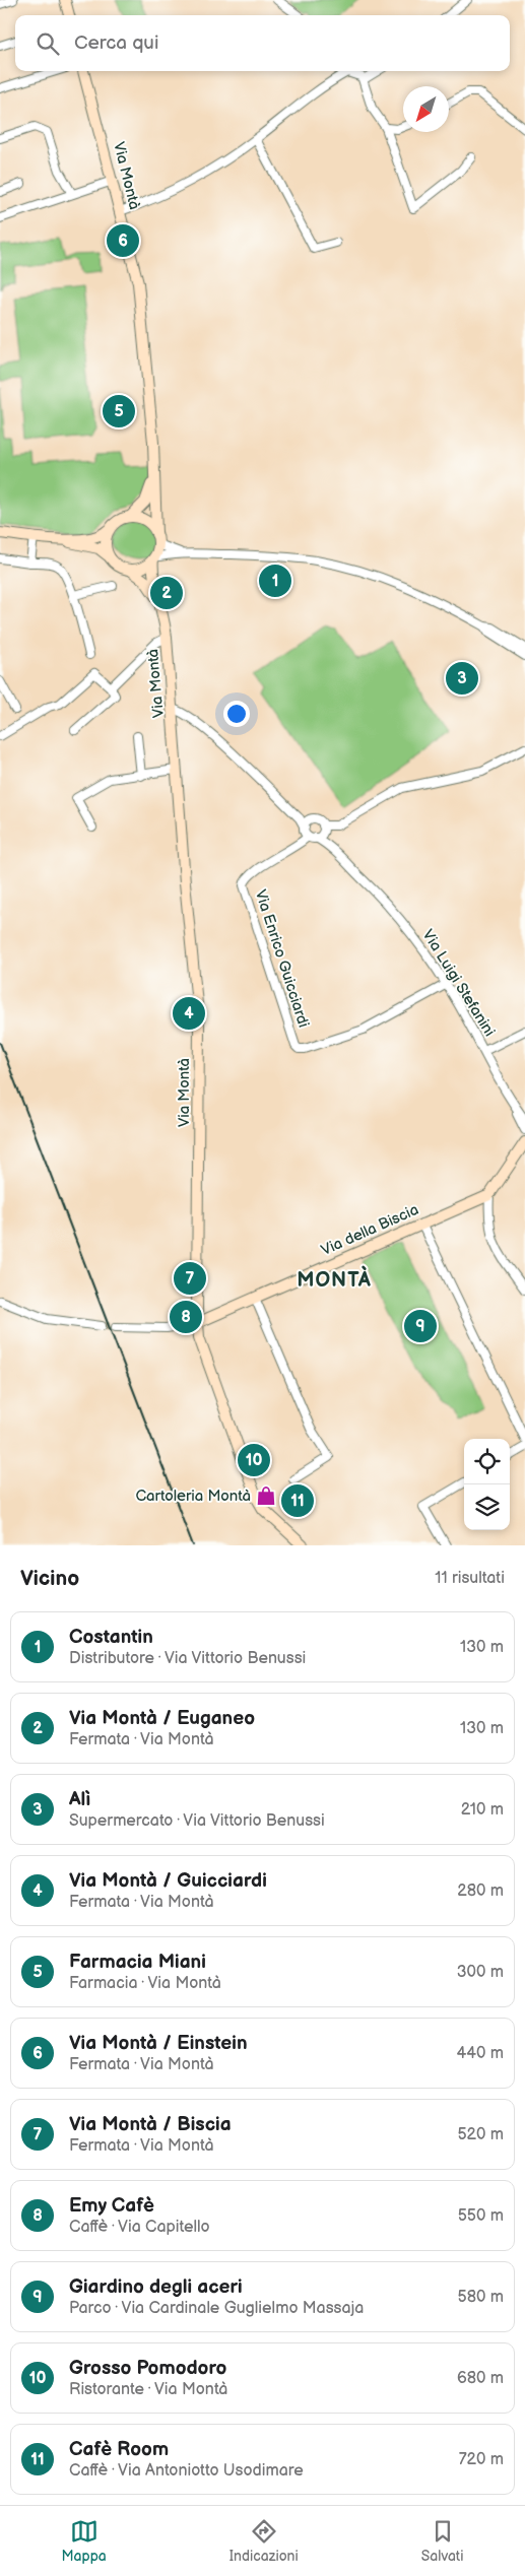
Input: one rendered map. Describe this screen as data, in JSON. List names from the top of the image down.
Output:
{
  "streets": {
    "main road": ["Via Montà", "Via della Biscia"],
    "street": ["Via Enrico Guicciardi", "Via Luigi Stefanini"]
  },
  "crossings": [
    ["Via Montà", "Via della Biscia"],
    ["Via Enrico Guicciardi", "Via Luigi Stefanini"]
  ],
  "districts": ["MONTÀ"],
  "places": {
    "shop": ["Cartoleria Montà"]
  },
  "north": "bottom left",
  "page": {
    "search": "Cerca qui",
    "pins": [
      "6",
      "5",
      "1",
      "2",
      "3",
      "4",
      "7",
      "8",
      "9",
      "10",
      "11"
    ],
    "heading": ["Vicino", "11 risultati"],
    "list": [
      {
        "mark": "1",
        "name": "Costantin",
        "note": "Distributore · Via Vittorio Benussi",
        "value": "130 m"
      },
      {
        "mark": "2",
        "name": "Via Montà / Euganeo",
        "note": "Fermata · Via Montà",
        "value": "130 m"
      },
      {
        "mark": "3",
        "name": "Alì",
        "note": "Supermercato · Via Vittorio Benussi",
        "value": "210 m"
      },
      {
        "mark": "4",
        "name": "Via Montà / Guicciardi",
        "note": "Fermata · Via Montà",
        "value": "280 m"
      },
      {
        "mark": "5",
        "name": "Farmacia Miani",
        "note": "Farmacia · Via Montà",
        "value": "300 m"
      },
      {
        "mark": "6",
        "name": "Via Montà / Einstein",
        "note": "Fermata · Via Montà",
        "value": "440 m"
      },
      {
        "mark": "7",
        "name": "Via Montà / Biscia",
        "note": "Fermata · Via Montà",
        "value": "520 m"
      },
      {
        "mark": "8",
        "name": "Emy Cafè",
        "note": "Caffè · Via Capitello",
        "value": "550 m"
      },
      {
        "mark": "9",
        "name": "Giardino degli aceri",
        "note": "Parco · Via Cardinale Guglielmo Massaja",
        "value": "580 m"
      },
      {
        "mark": "10",
        "name": "Grosso Pomodoro",
        "note": "Ristorante · Via Montà",
        "value": "680 m"
      },
      {
        "mark": "11",
        "name": "Cafè Room",
        "note": "Caffè · Via Antoniotto Usodimare",
        "value": "720 m"
      }
    ],
    "nav": ["Mappa", "Indicazioni", "Salvati"]
  }
}
